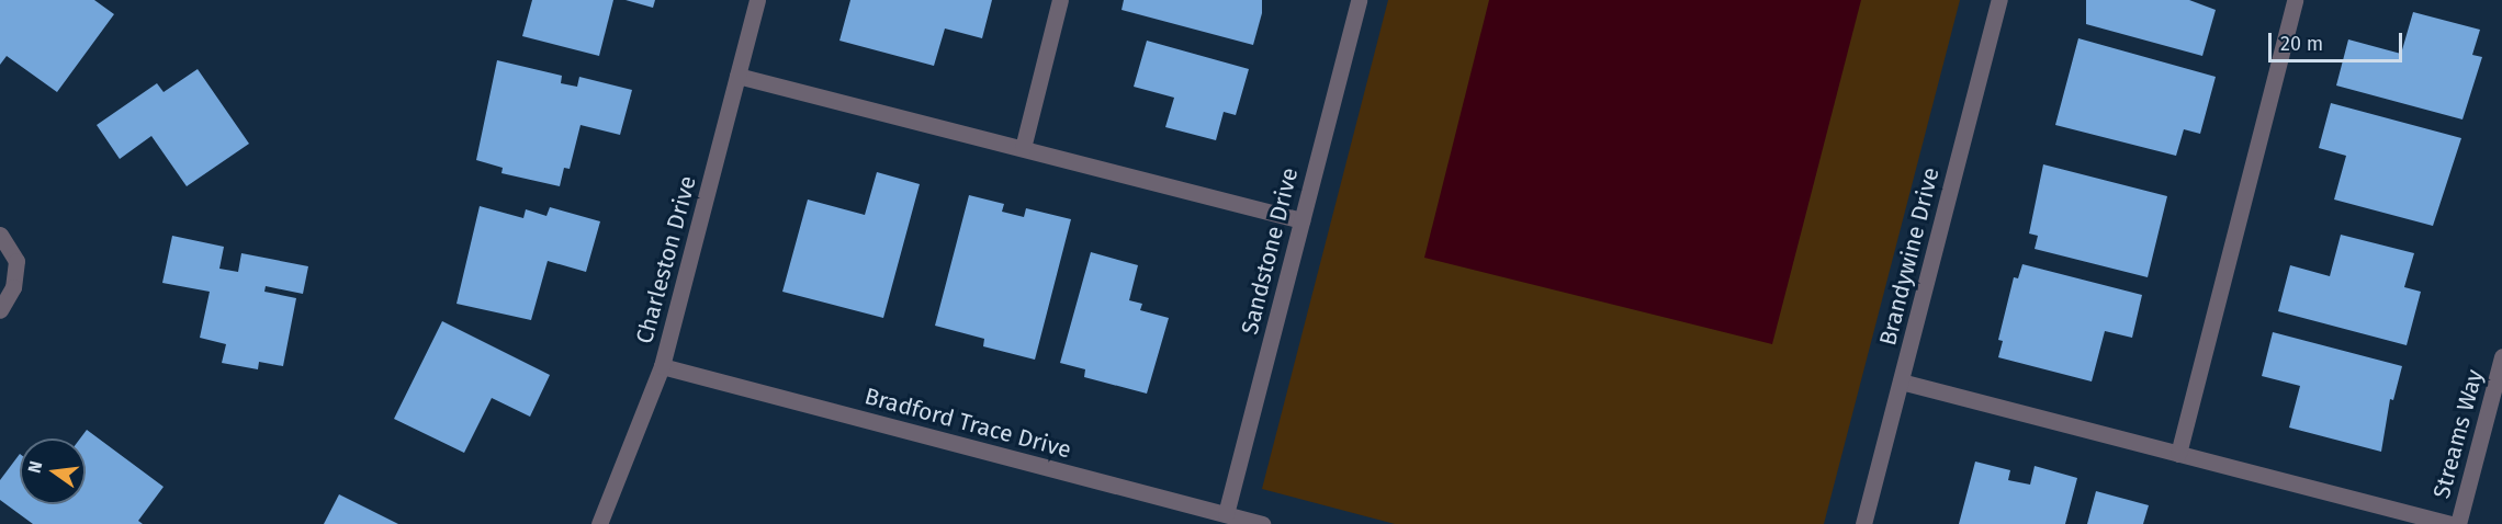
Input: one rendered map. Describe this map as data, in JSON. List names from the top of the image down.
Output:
{
  "streets": {
    "street": [
      "Sandstone Drive",
      "Brandywine Drive",
      "Charleston Drive",
      "Bradford Trace Drive",
      "Streams Way"
    ]
  },
  "crossings": [
    ["Sandstone Drive", "Bradford Trace Drive"],
    ["Charleston Drive", "Bradford Trace Drive"]
  ],
  "scale_bar": "20 m",
  "north": "left"
}
